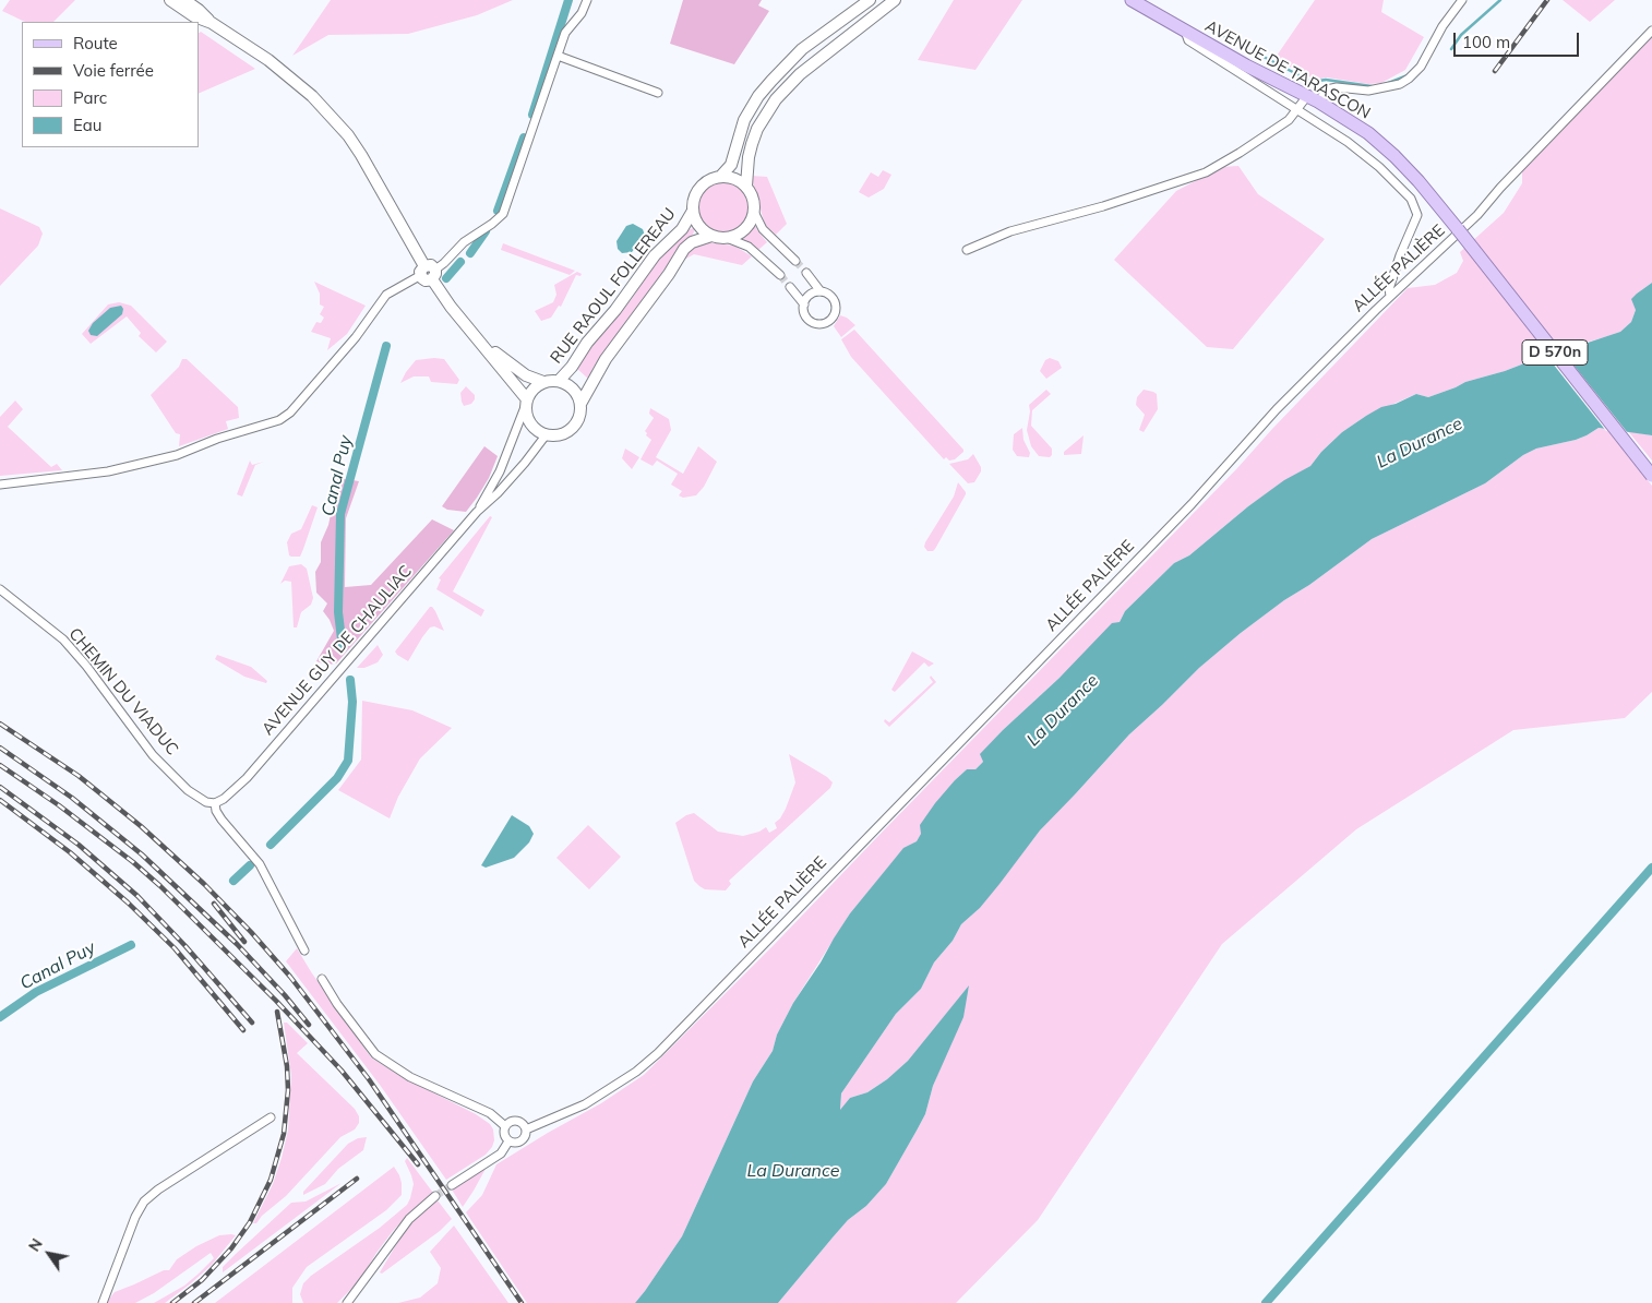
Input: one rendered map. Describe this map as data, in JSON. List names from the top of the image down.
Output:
{
  "streets": {
    "main road": ["AVENUE DE TARASCON", "D 570n"],
    "street": [
      "ALLÉE PALIÈRE",
      "RUE RAOUL FOLLEREAU",
      "AVENUE GUY DE CHAULIAC",
      "CHEMIN DU VIADUC"
    ]
  },
  "crossings": [
    ["RUE RAOUL FOLLEREAU", "AVENUE GUY DE CHAULIAC"],
    ["AVENUE GUY DE CHAULIAC", "CHEMIN DU VIADUC"]
  ],
  "water": ["La Durance", "Canal Puy"],
  "legend": [
    "Route",
    "Voie ferrée",
    "Parc",
    "Eau"
  ],
  "scale_bar": "100 m",
  "north": "top left"
}
